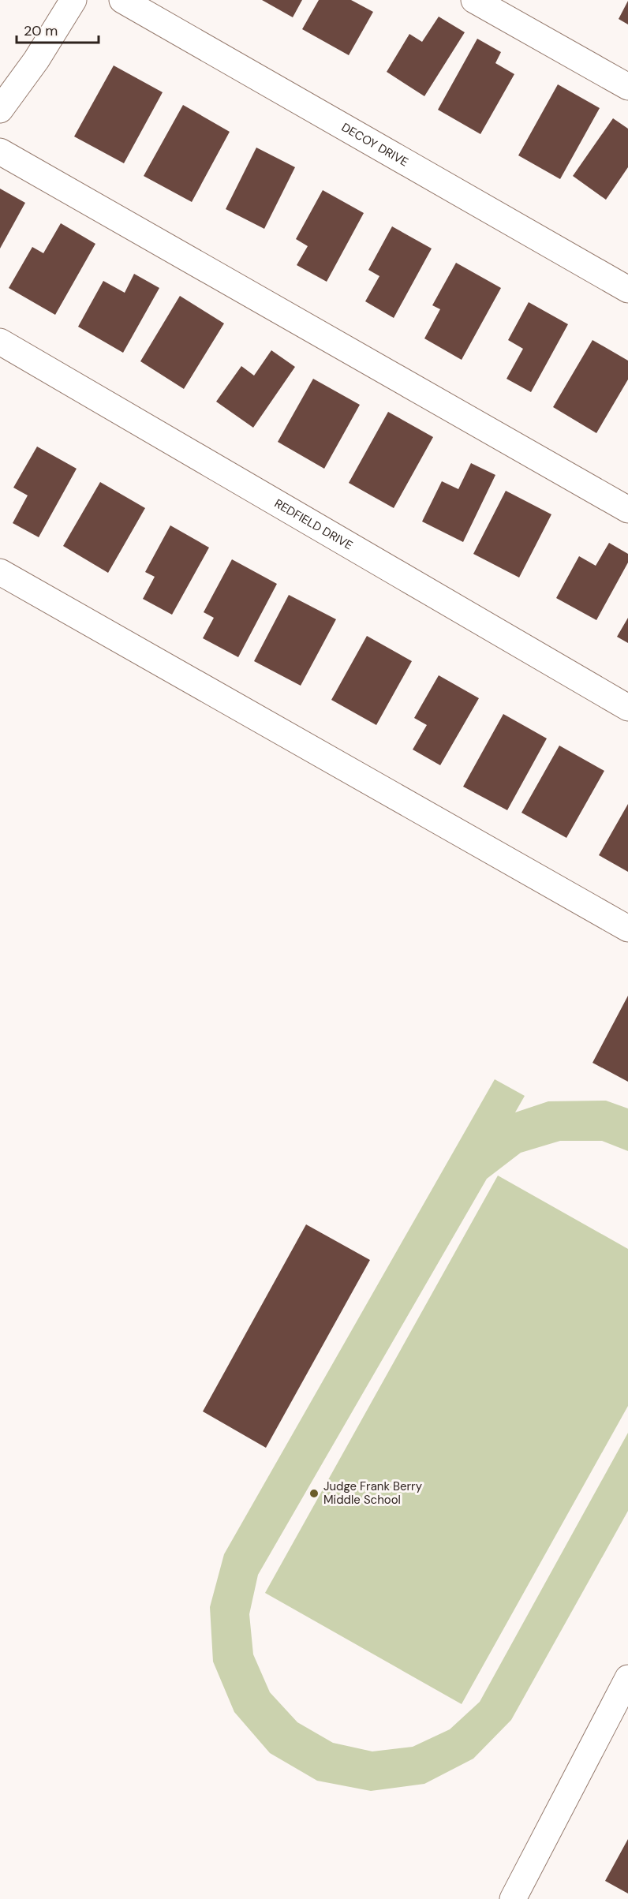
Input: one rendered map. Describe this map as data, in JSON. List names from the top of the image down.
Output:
{
  "streets": {
    "street": ["DECOY DRIVE", "REDFIELD DRIVE"]
  },
  "places": ["Judge Frank Berry Middle School"],
  "scale_bar": "20 m"
}
